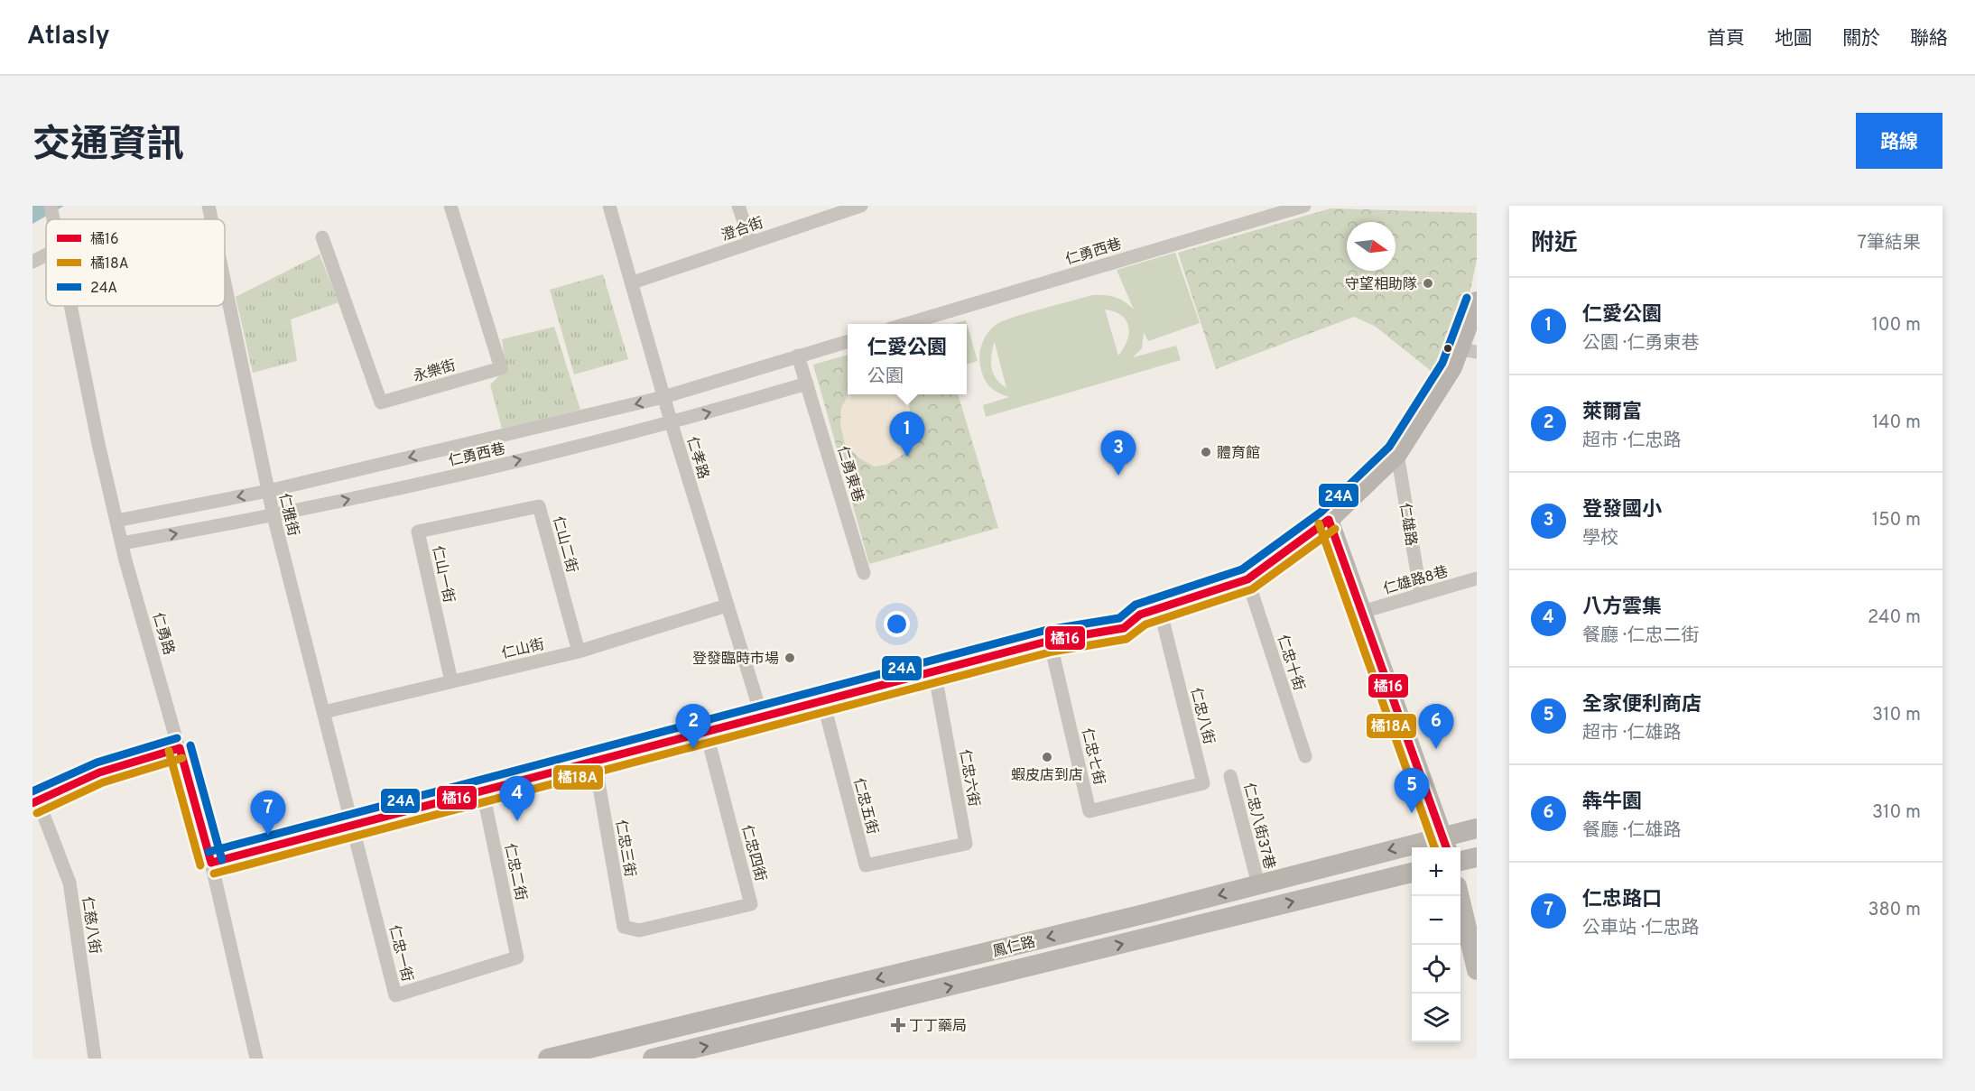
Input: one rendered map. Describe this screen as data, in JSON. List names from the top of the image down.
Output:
{
  "streets": {
    "main road": ["鳳仁路"],
    "street": [
      "澄合街",
      "仁勇西巷",
      "永樂街",
      "仁孝路",
      "仁勇東巷",
      "仁雅街",
      "仁雄路",
      "仁山二街",
      "仁山一街",
      "仁雄路8巷",
      "仁勇路",
      "仁山街",
      "仁忠十街",
      "仁忠八街",
      "仁忠七街",
      "仁忠六街",
      "仁忠五街",
      "仁忠八街37巷",
      "仁忠三街",
      "仁忠四街",
      "仁忠二街",
      "仁慈八街",
      "仁忠一街"
    ]
  },
  "crossings": [
    ["澄合街", "仁孝路"],
    ["仁勇西巷", "仁孝路"],
    ["仁勇西巷", "仁勇東巷"],
    ["仁勇西巷", "仁雅街"],
    ["仁勇西巷", "仁勇路"],
    ["仁孝路", "仁山街"],
    ["仁雅街", "仁山街"],
    ["仁雅街", "仁忠一街"],
    ["仁雄路", "仁雄路8巷"],
    ["仁山二街", "仁山一街"],
    ["仁山二街", "仁山街"],
    ["仁山一街", "仁山街"],
    ["仁忠八街", "仁忠七街"],
    ["仁忠六街", "仁忠五街"],
    ["仁忠八街37巷", "鳳仁路"],
    ["仁忠三街", "仁忠四街"],
    ["仁忠二街", "仁忠一街"]
  ],
  "places": {
    "other": [
      "守望相助隊",
      "體育館",
      "登發臨時市場",
      "蝦皮店到店"
    ],
    "health": ["丁丁藥局"]
  },
  "lines": ["transit line 24A", "transit line 橘16", "transit line 橘18A"],
  "legend": ["橘16", "橘18A", "24A"],
  "north": "right",
  "page": {
    "header": "Atlasly",
    "nav": [
      "首頁",
      "地圖",
      "關於",
      "聯絡"
    ],
    "title": "交通資訊",
    "buttons": "路線",
    "heading": ["附近", "7筆結果"],
    "list": [
      {
        "mark": "1",
        "name": "仁愛公園",
        "note": "公園 · 仁勇東巷",
        "value": "100 m"
      },
      {
        "mark": "2",
        "name": "萊爾富",
        "note": "超市 · 仁忠路",
        "value": "140 m"
      },
      {
        "mark": "3",
        "name": "登發國小",
        "note": "學校",
        "value": "150 m"
      },
      {
        "mark": "4",
        "name": "八方雲集",
        "note": "餐廳 · 仁忠二街",
        "value": "240 m"
      },
      {
        "mark": "5",
        "name": "全家便利商店",
        "note": "超市 · 仁雄路",
        "value": "310 m"
      },
      {
        "mark": "6",
        "name": "犇牛園",
        "note": "餐廳 · 仁雄路",
        "value": "310 m"
      },
      {
        "mark": "7",
        "name": "仁忠路口",
        "note": "公車站 · 仁忠路",
        "value": "380 m"
      }
    ],
    "popup": ["仁愛公園", "公園"],
    "pins": [
      "1",
      "3",
      "2",
      "6",
      "5",
      "4",
      "7"
    ],
    "map_buttons": ["+", "−"]
  }
}
